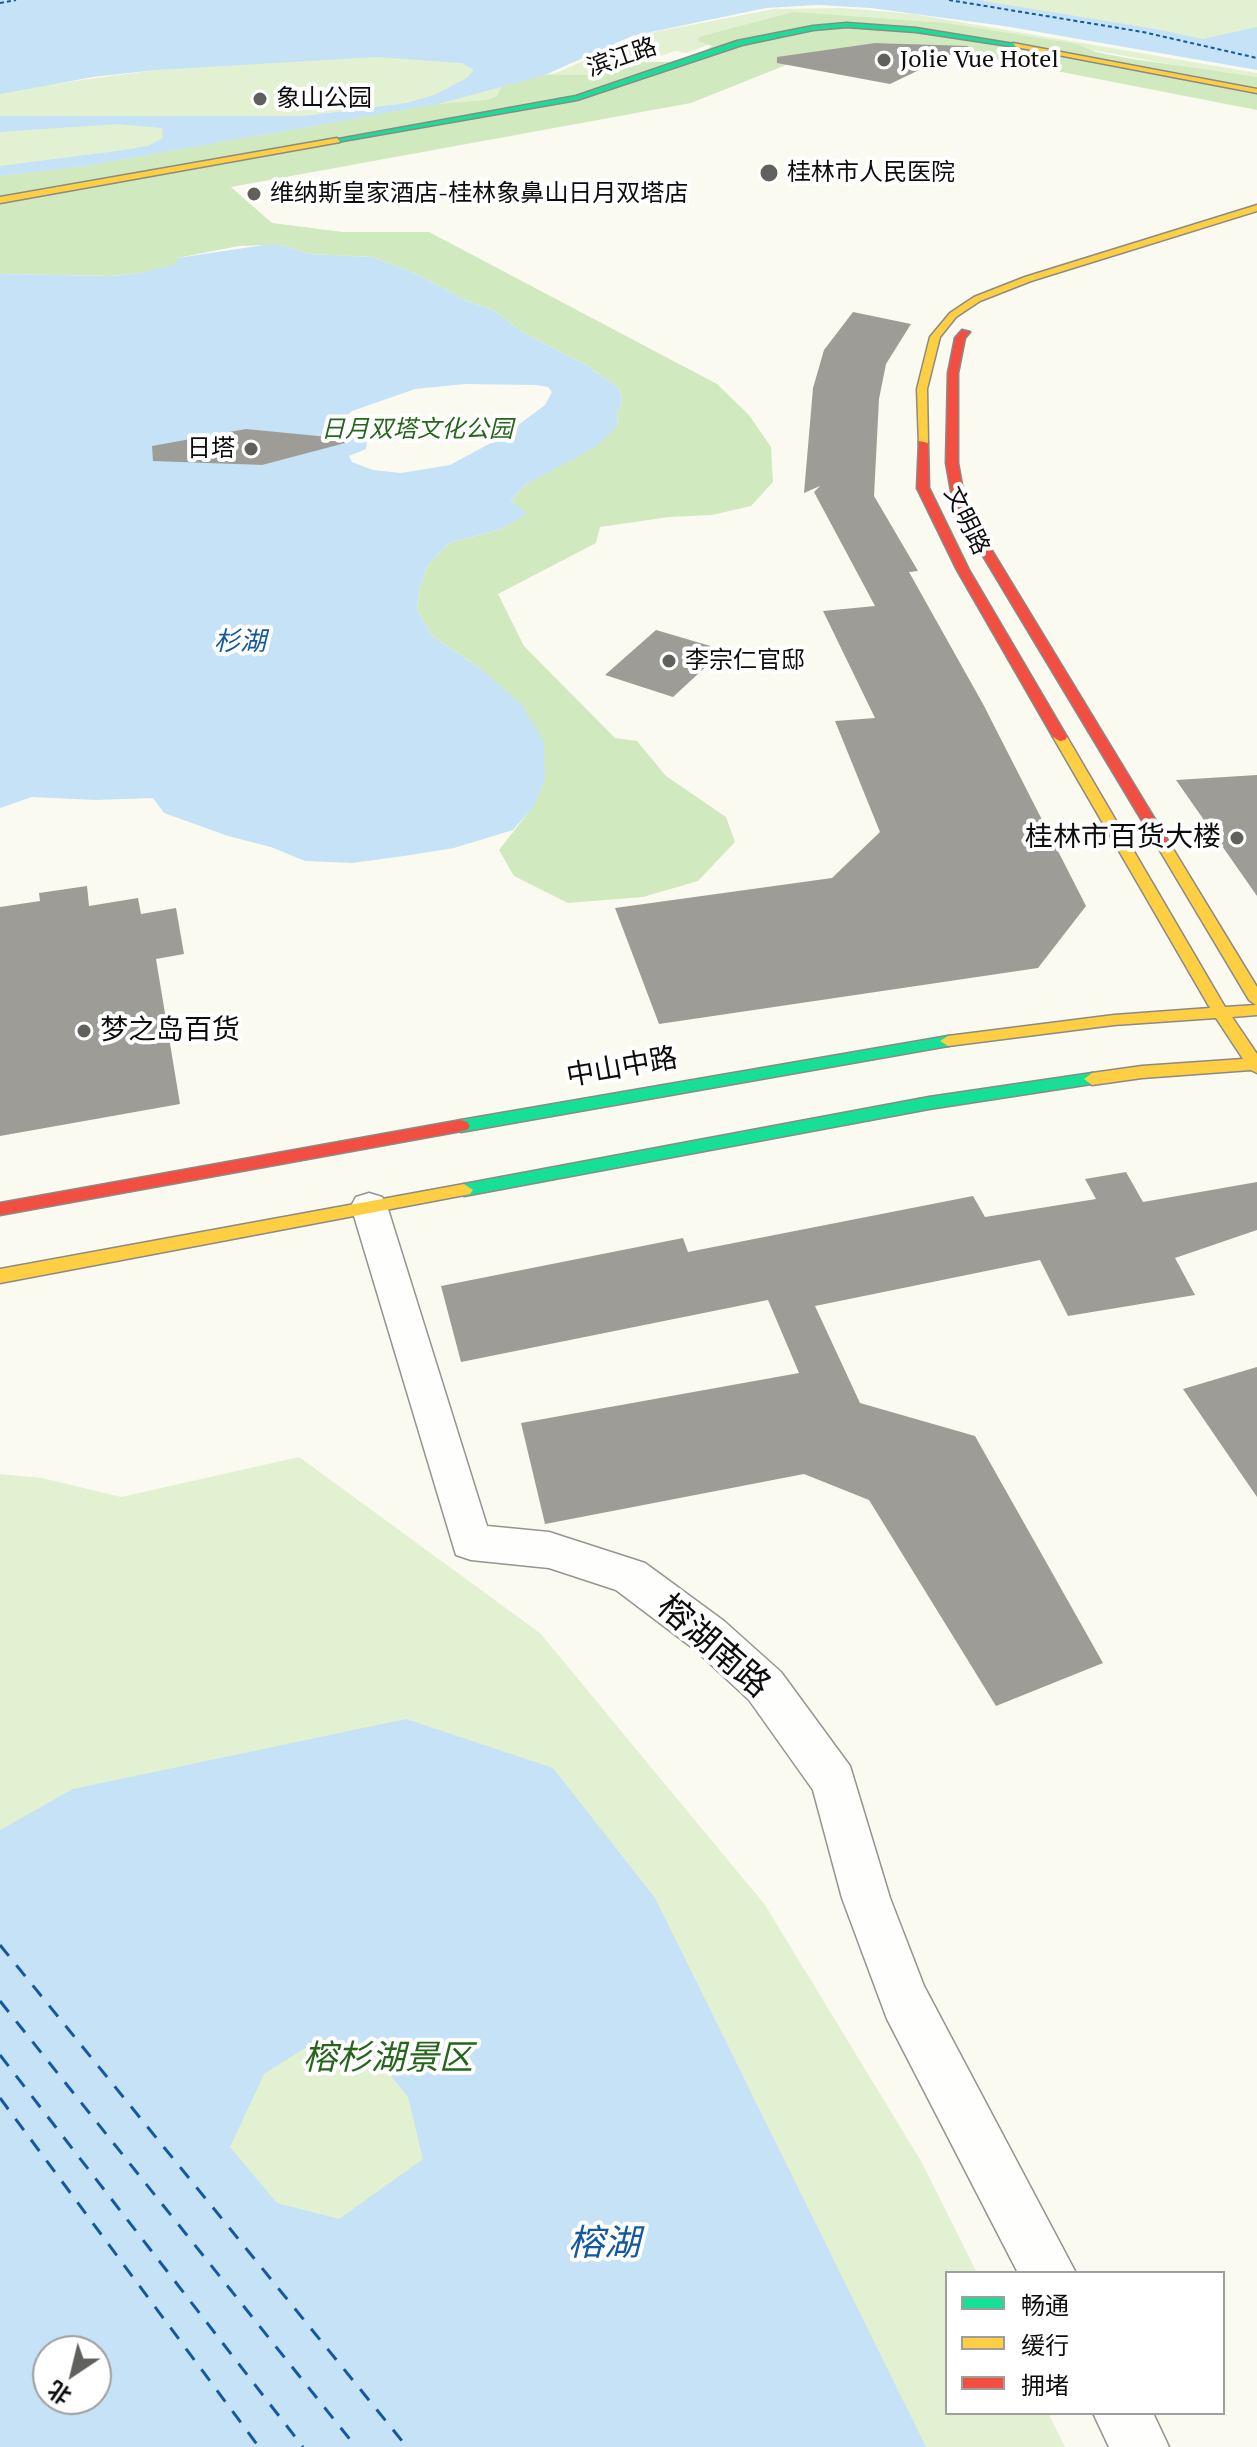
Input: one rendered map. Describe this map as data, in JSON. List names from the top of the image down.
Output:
{
  "streets": {
    "main road": ["滨江路", "文明路", "中山中路"],
    "street": ["榕湖南路"]
  },
  "crossings": [
    ["文明路", "中山中路"]
  ],
  "water": ["杉湖", "榕湖"],
  "parks": ["日月双塔文化公园", "榕杉湖景区"],
  "places": [
    "Jolie Vue Hotel",
    "象山公园",
    "桂林市人民医院",
    "维纳斯皇家酒店-桂林象鼻山日月双塔店",
    "日塔",
    "李宗仁官邸",
    "桂林市百货大楼",
    "梦之岛百货"
  ],
  "legend": ["畅通", "缓行", "拥堵"],
  "north": "bottom left"
}
